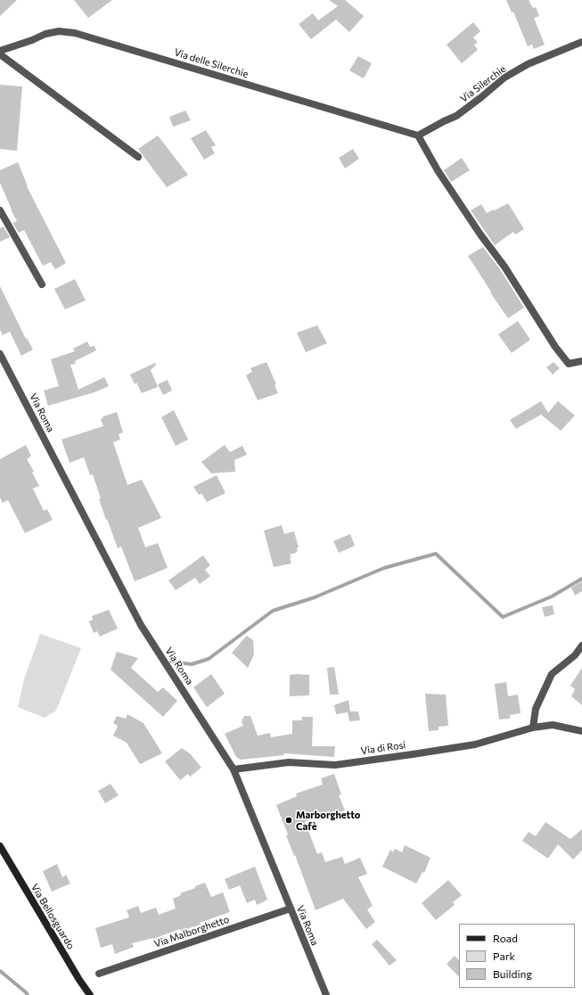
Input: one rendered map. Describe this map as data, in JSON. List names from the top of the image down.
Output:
{
  "streets": {
    "main road": ["Via Bellosguardo"],
    "street": [
      "Via delle Silerchie",
      "Via Silerchie",
      "Via Roma",
      "Via di Rosi",
      "Via Malborghetto"
    ]
  },
  "crossings": [
    ["Via delle Silerchie", "Via Silerchie"],
    ["Via Roma", "Via di Rosi"],
    ["Via Roma", "Via Malborghetto"]
  ],
  "places": ["Marborghetto Cafè"],
  "legend": ["Road", "Park", "Building"]
}
